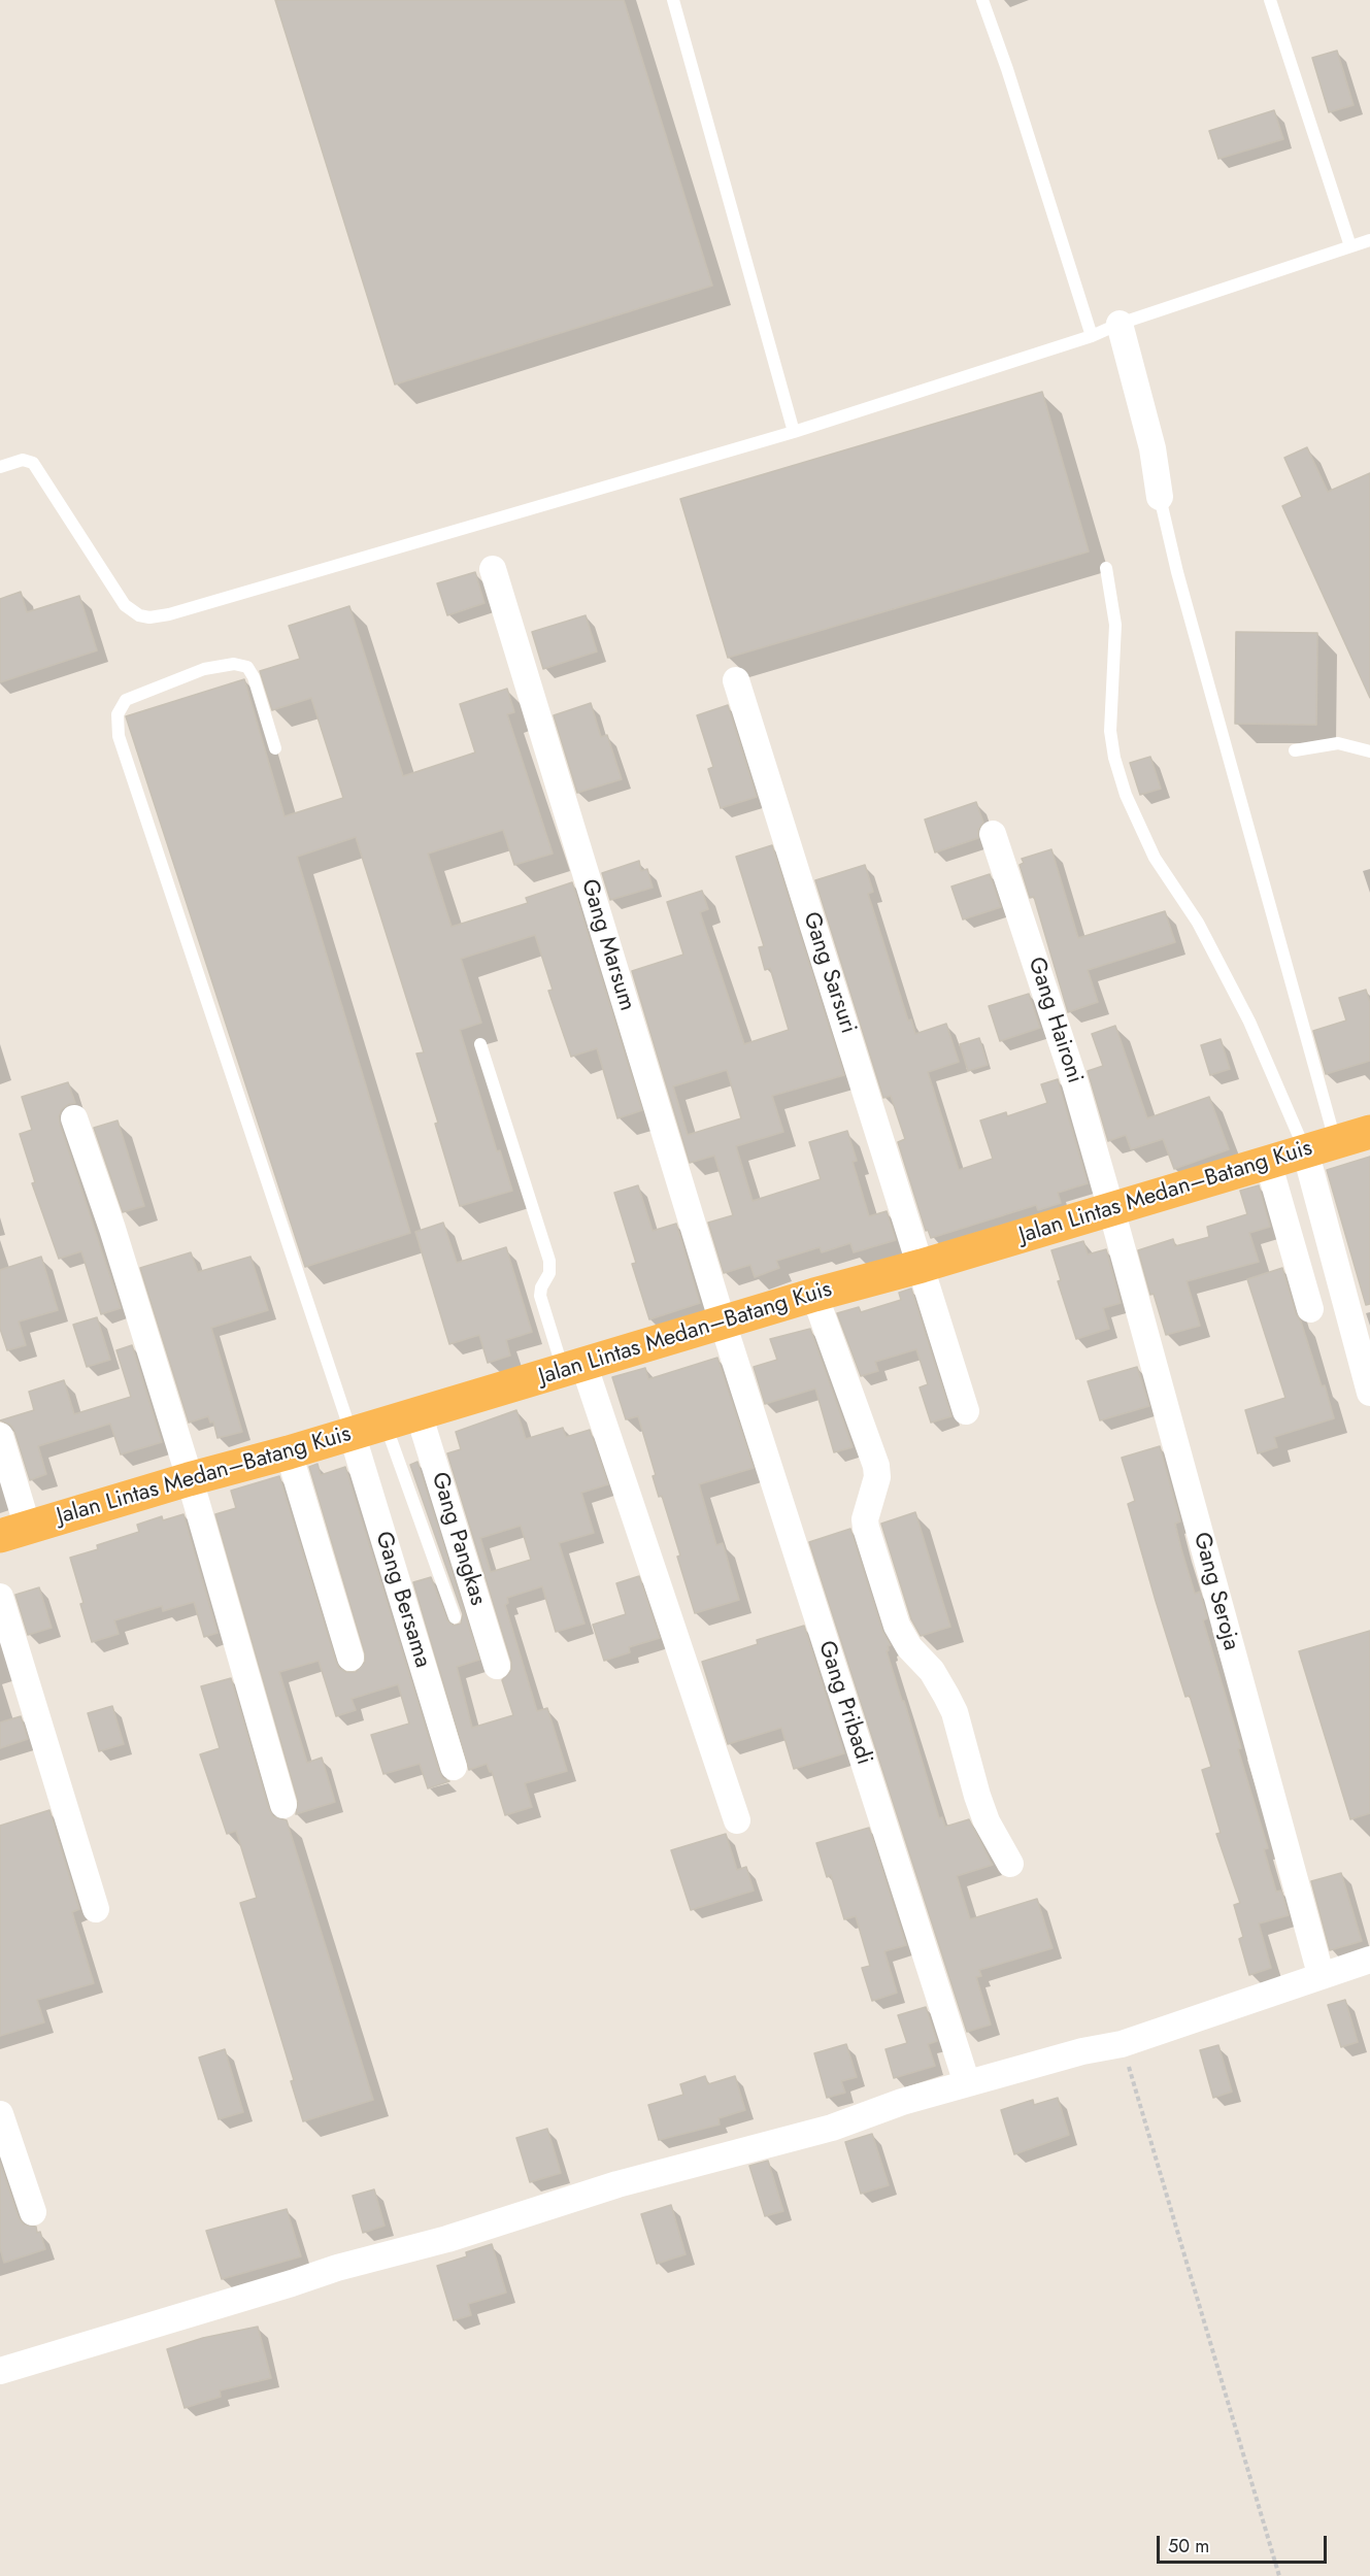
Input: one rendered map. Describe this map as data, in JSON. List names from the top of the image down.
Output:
{
  "streets": {
    "highway": ["Jalan Lintas Medan–Batang Kuis"],
    "street": [
      "Gang Marsum",
      "Gang Sarsuri",
      "Gang Haironi",
      "Gang Pangkas",
      "Gang Seroja",
      "Gang Bersama",
      "Gang Pribadi"
    ]
  },
  "crossings": [
    ["Gang Marsum", "Jalan Lintas Medan–Batang Kuis"],
    ["Gang Marsum", "Gang Pribadi"],
    ["Gang Sarsuri", "Jalan Lintas Medan–Batang Kuis"],
    ["Gang Haironi", "Jalan Lintas Medan–Batang Kuis"],
    ["Gang Haironi", "Gang Seroja"],
    ["Jalan Lintas Medan–Batang Kuis", "Gang Pangkas"],
    ["Jalan Lintas Medan–Batang Kuis", "Gang Seroja"],
    ["Jalan Lintas Medan–Batang Kuis", "Gang Bersama"],
    ["Jalan Lintas Medan–Batang Kuis", "Gang Pribadi"]
  ],
  "scale_bar": "50 m"
}
